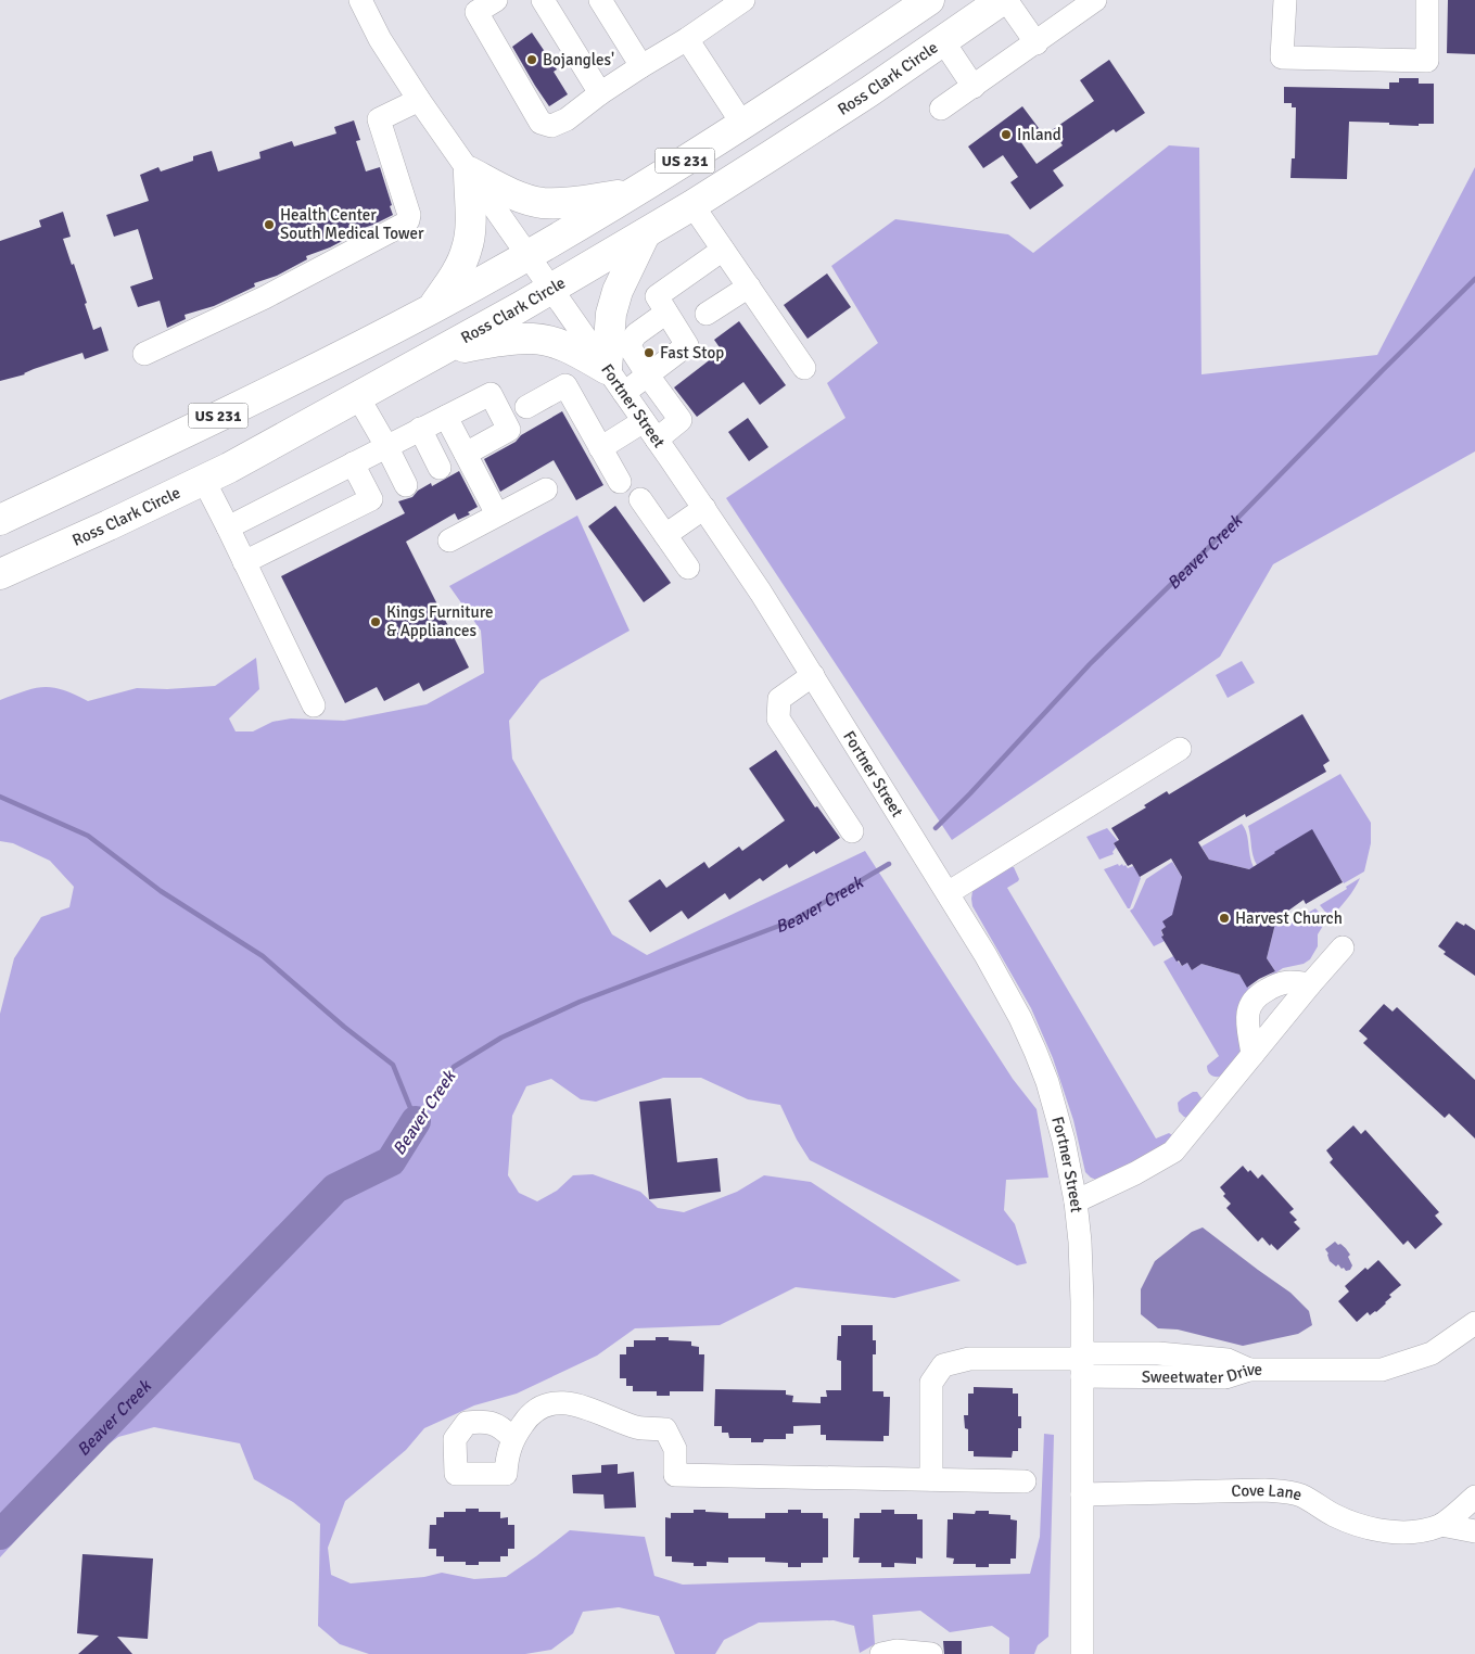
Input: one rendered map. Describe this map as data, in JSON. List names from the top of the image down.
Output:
{
  "streets": {
    "highway": ["Ross Clark Circle", "US 231"],
    "street": ["Fortner Street", "Sweetwater Drive", "Cove Lane"]
  },
  "crossings": [
    ["Ross Clark Circle", "Fortner Street"],
    ["US 231", "Fortner Street"],
    ["Fortner Street", "Sweetwater Drive"],
    ["Fortner Street", "Cove Lane"]
  ],
  "water": ["Beaver Creek"],
  "places": [
    "Bojangles'",
    "Inland",
    "Health Center South Medical Tower",
    "Fast Stop",
    "Kings Furniture & Appliances",
    "Harvest Church"
  ]
}
